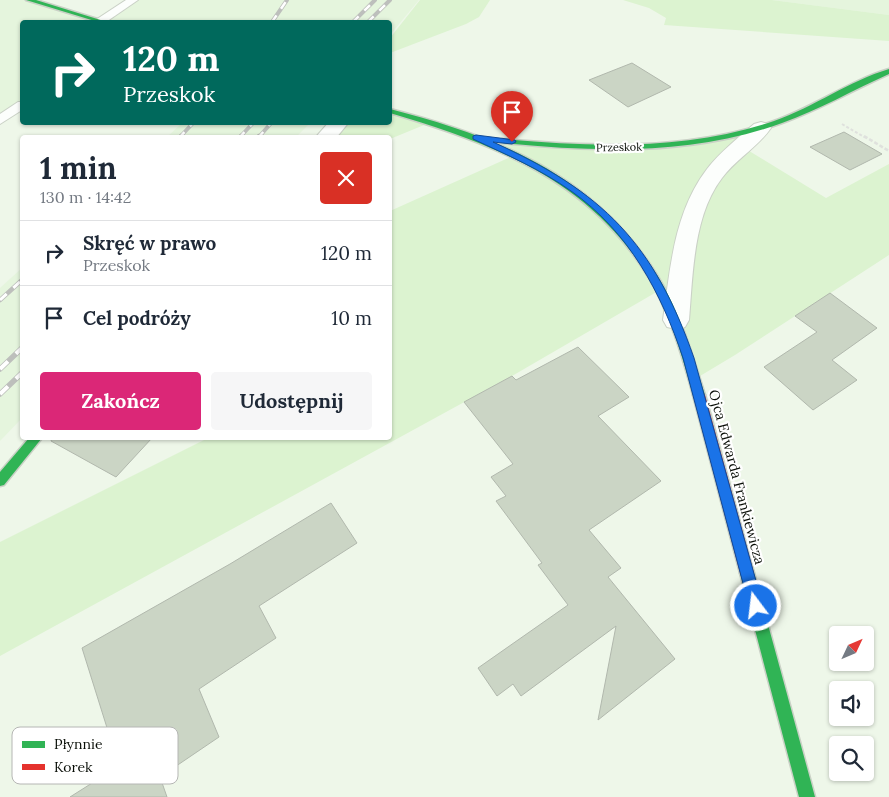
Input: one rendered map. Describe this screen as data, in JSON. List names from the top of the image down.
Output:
{
  "streets": {
    "street": ["Przeskok", "Ojca Edwarda Frankiewicza"]
  },
  "crossings": [
    ["Przeskok", "Ojca Edwarda Frankiewicza"]
  ],
  "legend": ["Płynnie", "Korek"],
  "north": "top right",
  "page": {
    "turn": ["120 m", "Przeskok"],
    "heading": ["1 min", "130 m · 14:42"],
    "list": [
      {
        "name": "Skręć w prawo",
        "note": "Przeskok",
        "value": "120 m"
      },
      {
        "name": "Cel podróży",
        "value": "10 m"
      }
    ],
    "buttons": ["Zakończ", "Udostępnij"]
  }
}
